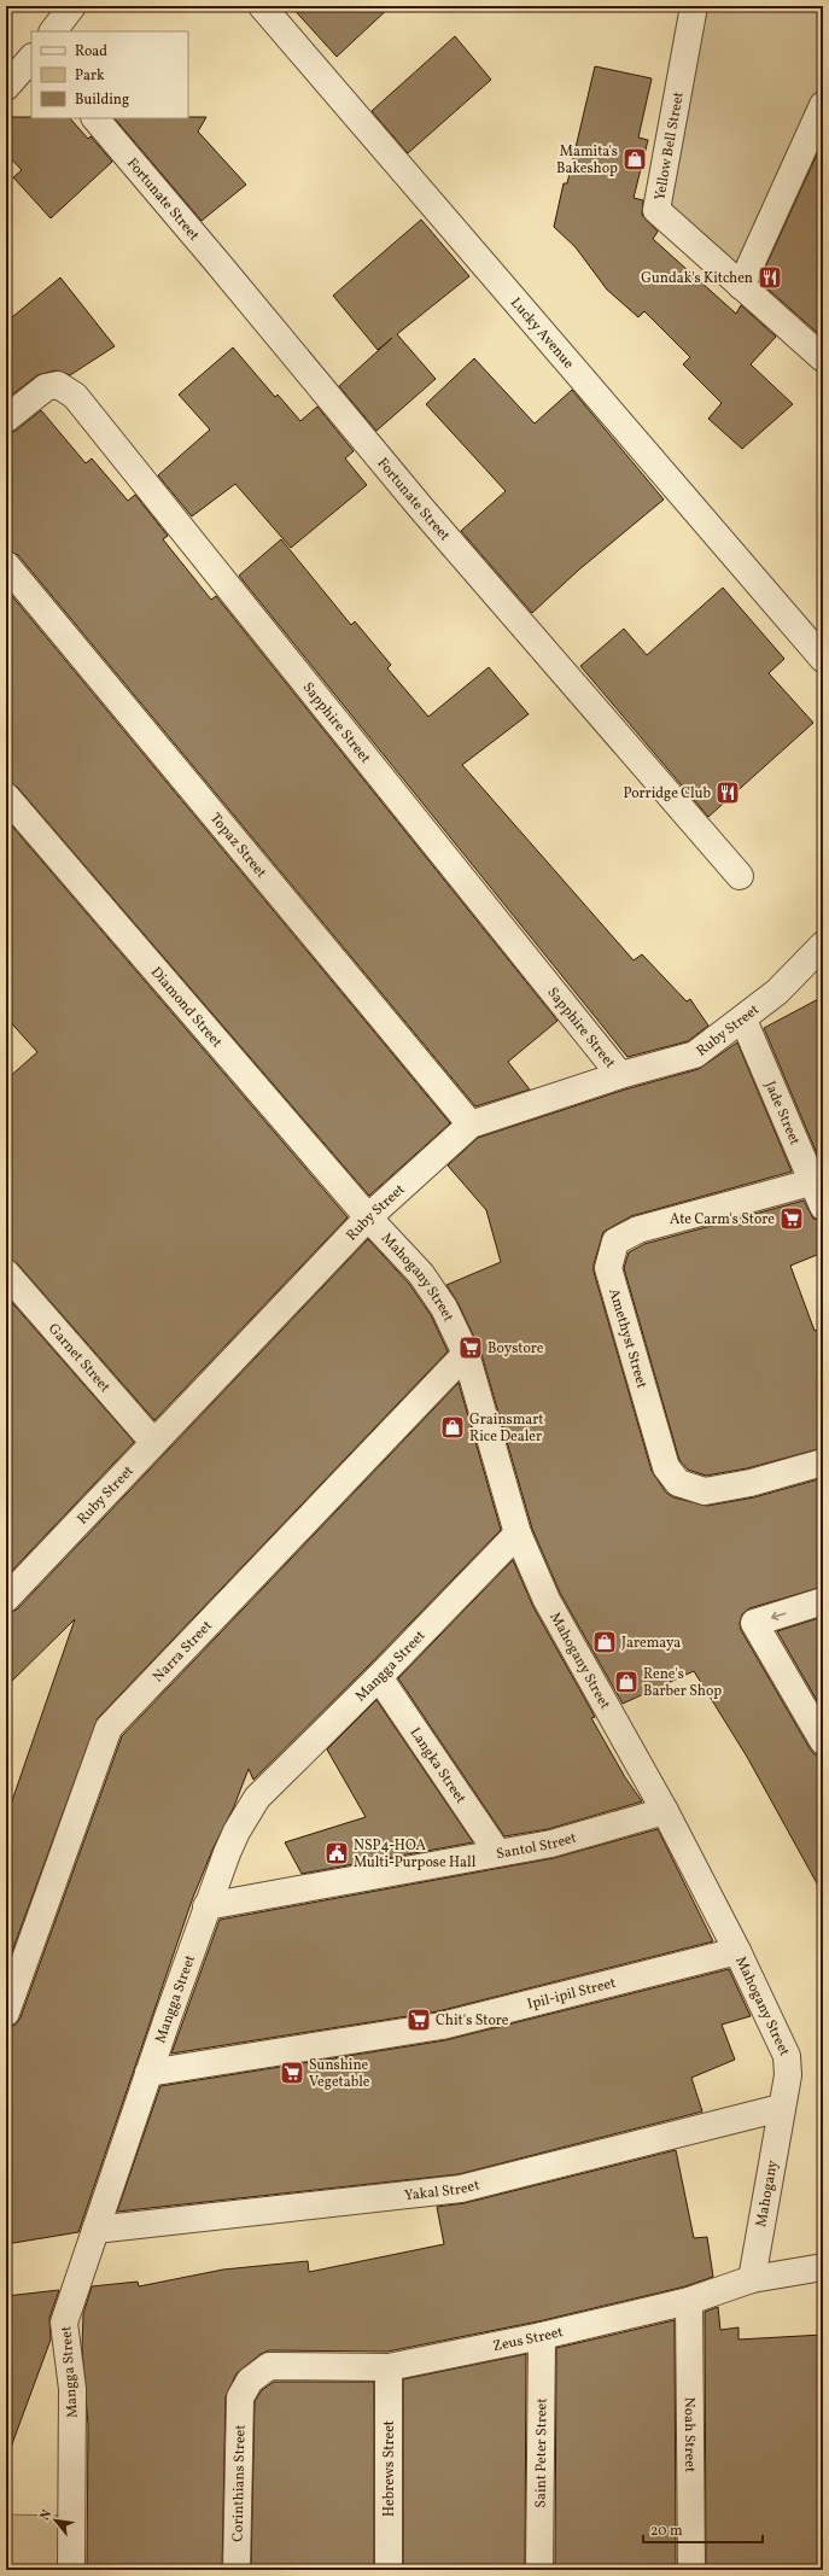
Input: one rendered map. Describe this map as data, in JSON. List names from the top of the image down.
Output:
{
  "streets": {
    "street": [
      "Yellow Bell Street",
      "Fortunate Street",
      "Lucky Avenue",
      "Sapphire Street",
      "Topaz Street",
      "Diamond Street",
      "Ruby Street",
      "Jade Street",
      "Mahogany Street",
      "Amethyst Street",
      "Garnet Street",
      "Narra Street",
      "Mangga Street",
      "Langka Street",
      "Santol Street",
      "Ipil-ipil Street",
      "Yakal Street",
      "Mahogany",
      "Zeus Street",
      "Noah Street",
      "Saint Peter Street",
      "Hebrews Street",
      "Corinthians Street"
    ]
  },
  "crossings": [
    ["Sapphire Street", "Ruby Street"],
    ["Topaz Street", "Ruby Street"],
    ["Diamond Street", "Ruby Street"],
    ["Diamond Street", "Mahogany Street"],
    ["Ruby Street", "Jade Street"],
    ["Ruby Street", "Mahogany Street"],
    ["Ruby Street", "Garnet Street"],
    ["Jade Street", "Amethyst Street"],
    ["Mahogany Street", "Narra Street"],
    ["Mahogany Street", "Mangga Street"],
    ["Mahogany Street", "Santol Street"],
    ["Mahogany Street", "Ipil-ipil Street"],
    ["Mahogany Street", "Yakal Street"],
    ["Mahogany Street", "Mahogany"],
    ["Mangga Street", "Langka Street"],
    ["Mangga Street", "Santol Street"],
    ["Mangga Street", "Ipil-ipil Street"],
    ["Mangga Street", "Yakal Street"],
    ["Langka Street", "Santol Street"],
    ["Yakal Street", "Mahogany"],
    ["Mahogany", "Zeus Street"],
    ["Zeus Street", "Noah Street"],
    ["Zeus Street", "Saint Peter Street"],
    ["Zeus Street", "Hebrews Street"],
    ["Zeus Street", "Corinthians Street"]
  ],
  "places": {
    "shop": [
      "Mamita's Bakeshop",
      "Grainsmart Rice Dealer",
      "Jaremaya",
      "Rene's Barber Shop"
    ],
    "restaurant": ["Gundak's Kitchen", "Porridge Club"],
    "supermarket": [
      "Ate Carm's Store",
      "Boystore",
      "Chit's Store",
      "Sunshine Vegetable"
    ],
    "public building": ["NSP4-HOA Multi-Purpose Hall"]
  },
  "legend": ["Road", "Park", "Building"],
  "scale_bar": "20 m",
  "north": "top left"
}
